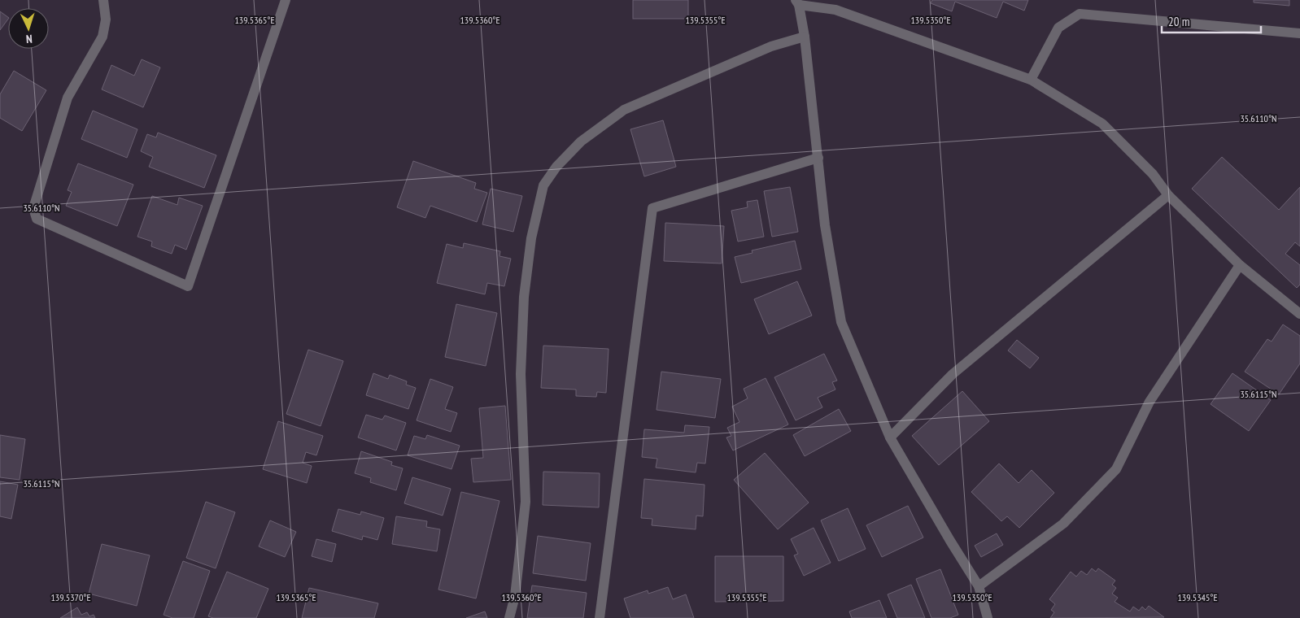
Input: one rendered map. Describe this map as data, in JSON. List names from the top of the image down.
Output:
{
  "scale_bar": "20 m",
  "north": "bottom",
  "coordinates": [
    "139.5365°E",
    "139.5360°E",
    "139.5355°E",
    "139.5350°E",
    "35.6110°N",
    "35.6115°N",
    "139.5370°E",
    "139.5345°E"
  ]
}
